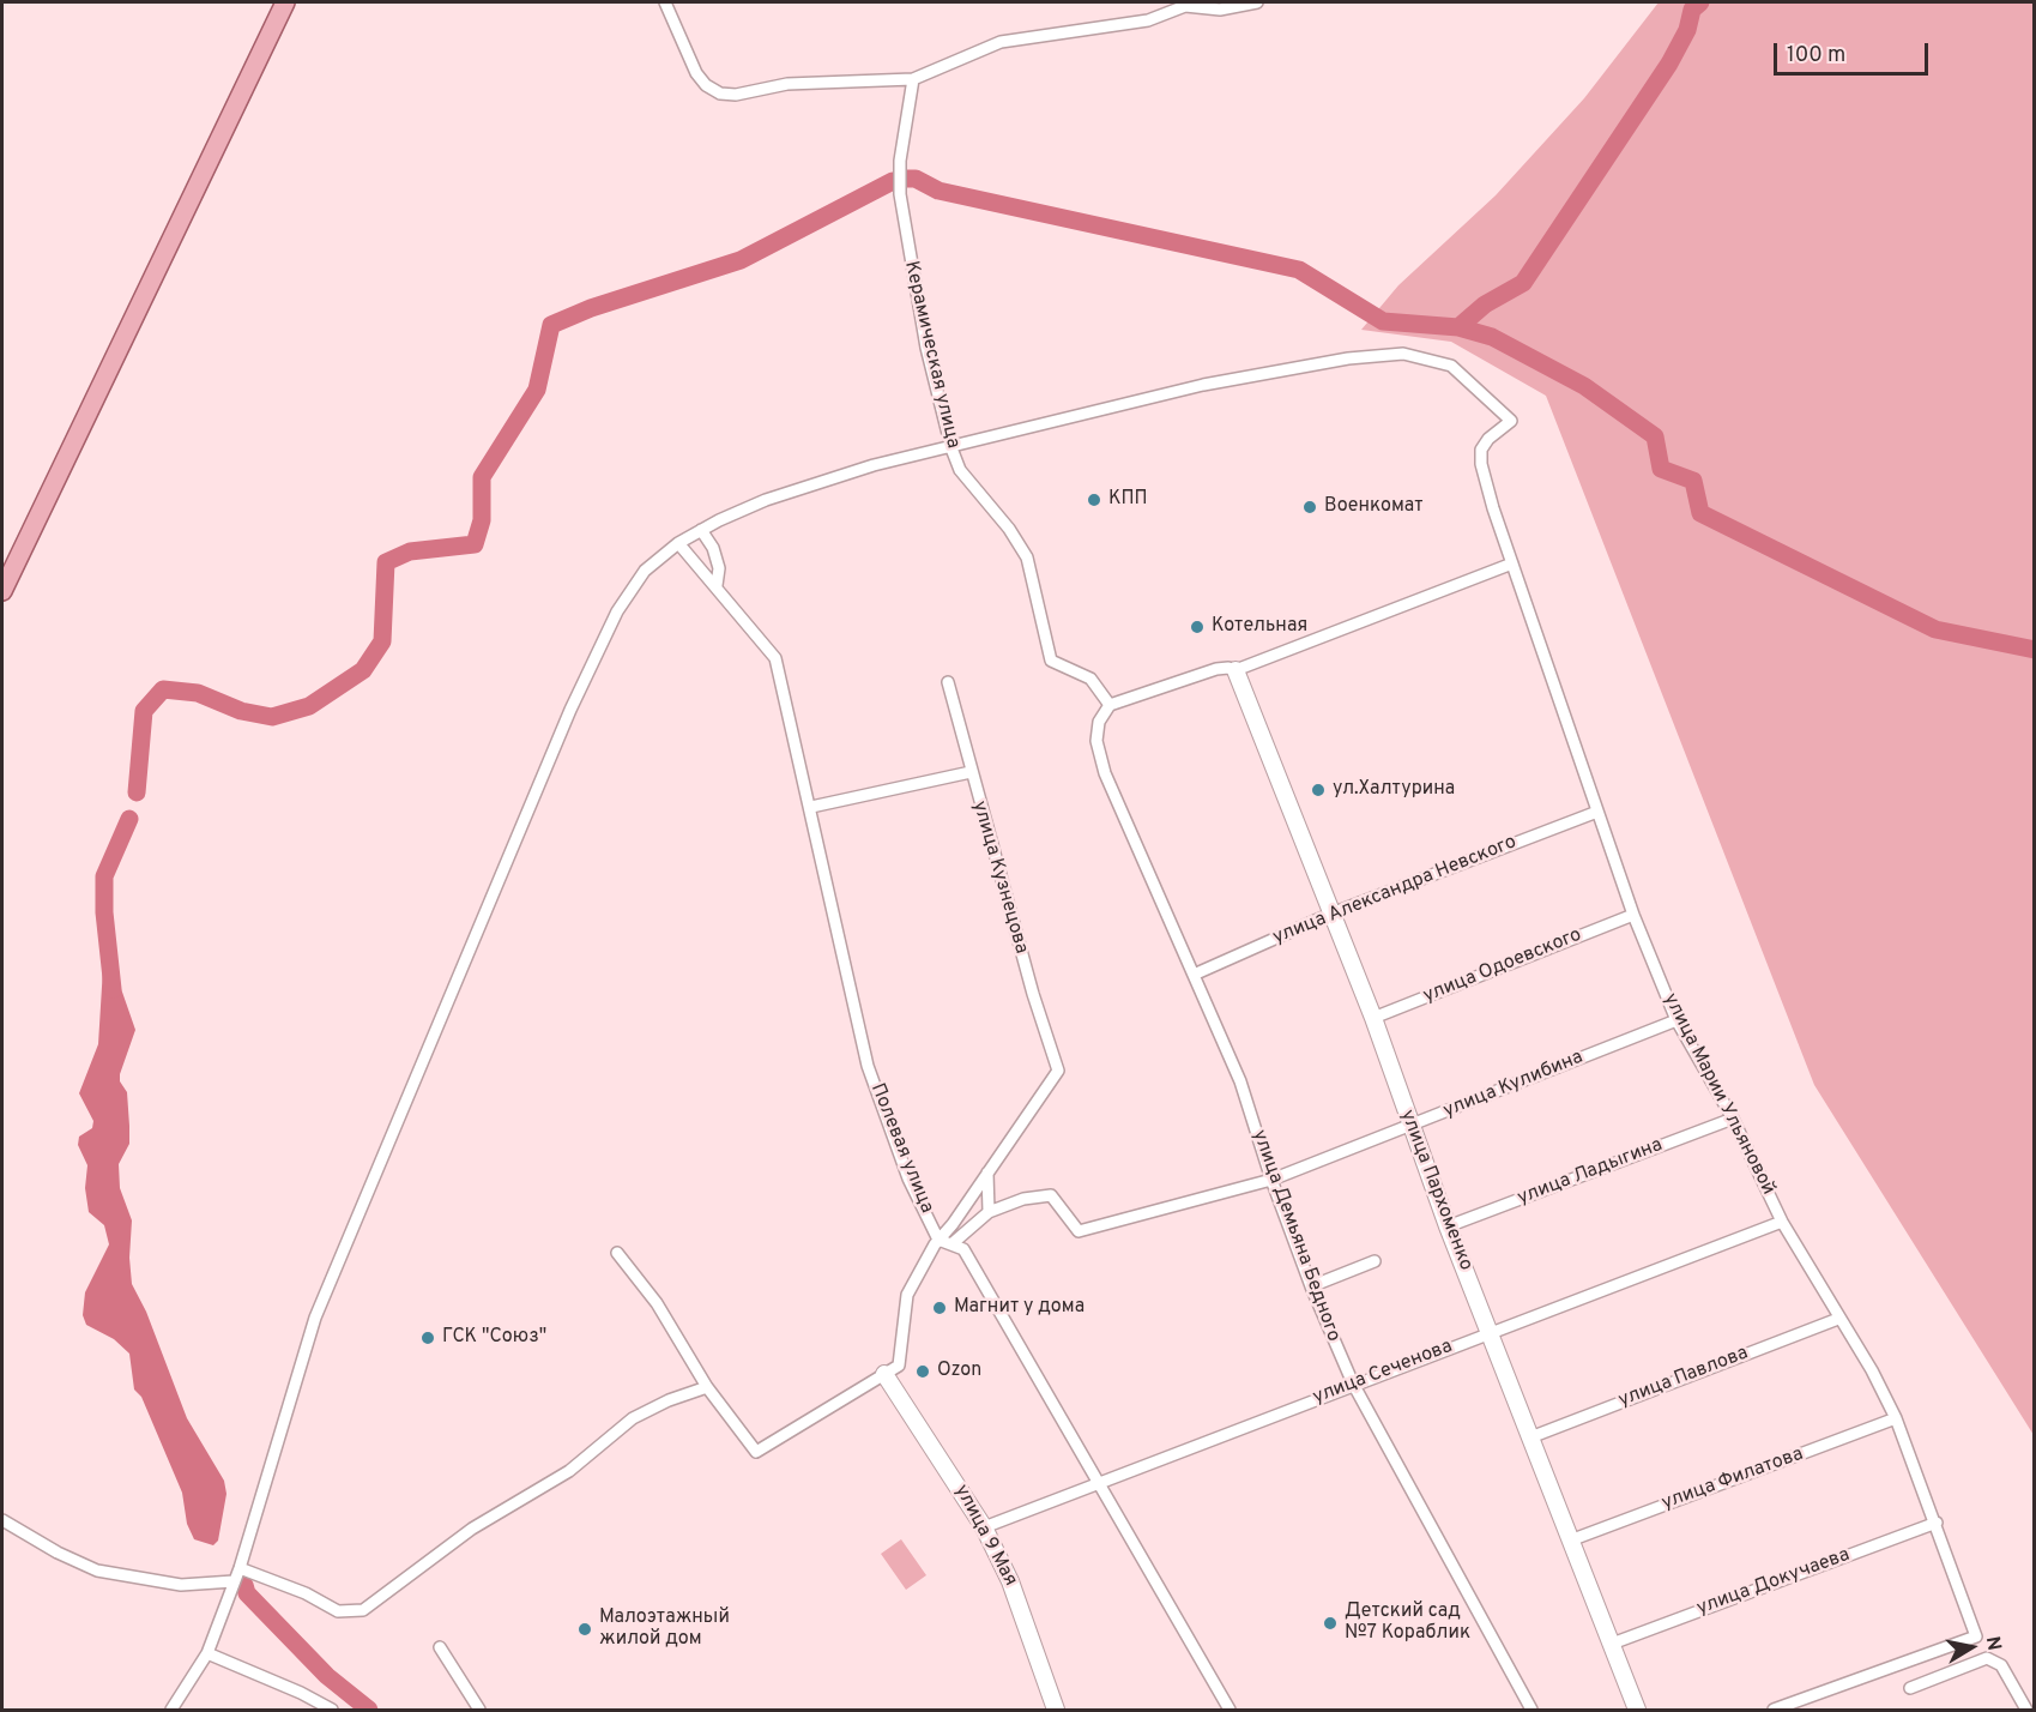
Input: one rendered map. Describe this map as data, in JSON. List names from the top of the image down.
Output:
{
  "streets": {
    "street": [
      "Керамическая улица",
      "улица Кузнецова",
      "улица Александра Невского",
      "улица Одоевского",
      "улица Кулибина",
      "улица Марии Ульяновой",
      "Полевая улица",
      "улица Ладыгина",
      "улица Пархоменко",
      "улица Демьяна Бедного",
      "улица Сеченова",
      "улица Павлова",
      "улица Филатова",
      "улица 9 Мая",
      "улица Докучаева"
    ]
  },
  "crossings": [
    ["Керамическая улица", "улица Марии Ульяновой"],
    ["Керамическая улица", "улица Демьяна Бедного"],
    ["улица Александра Невского", "улица Марии Ульяновой"],
    ["улица Александра Невского", "улица Пархоменко"],
    ["улица Александра Невского", "улица Демьяна Бедного"],
    ["улица Одоевского", "улица Марии Ульяновой"],
    ["улица Одоевского", "улица Пархоменко"],
    ["улица Кулибина", "улица Марии Ульяновой"],
    ["улица Кулибина", "улица Пархоменко"],
    ["улица Кулибина", "улица Демьяна Бедного"],
    ["улица Марии Ульяновой", "улица Ладыгина"],
    ["улица Марии Ульяновой", "улица Сеченова"],
    ["улица Марии Ульяновой", "улица Павлова"],
    ["улица Марии Ульяновой", "улица Филатова"],
    ["улица Марии Ульяновой", "улица Докучаева"],
    ["улица Ладыгина", "улица Пархоменко"],
    ["улица Пархоменко", "улица Сеченова"],
    ["улица Пархоменко", "улица Павлова"],
    ["улица Пархоменко", "улица Филатова"],
    ["улица Пархоменко", "улица Докучаева"],
    ["улица Демьяна Бедного", "улица Сеченова"],
    ["улица Сеченова", "улица 9 Мая"]
  ],
  "places": [
    "КПП",
    "Военкомат",
    "Котельная",
    "ул.Халтурина",
    "Магнит у дома",
    "ГСК \"Союз\"",
    "Ozon",
    "Детский сад №7 Кораблик",
    "Малоэтажный жилой дом"
  ],
  "scale_bar": "100 m",
  "north": "right"
}
